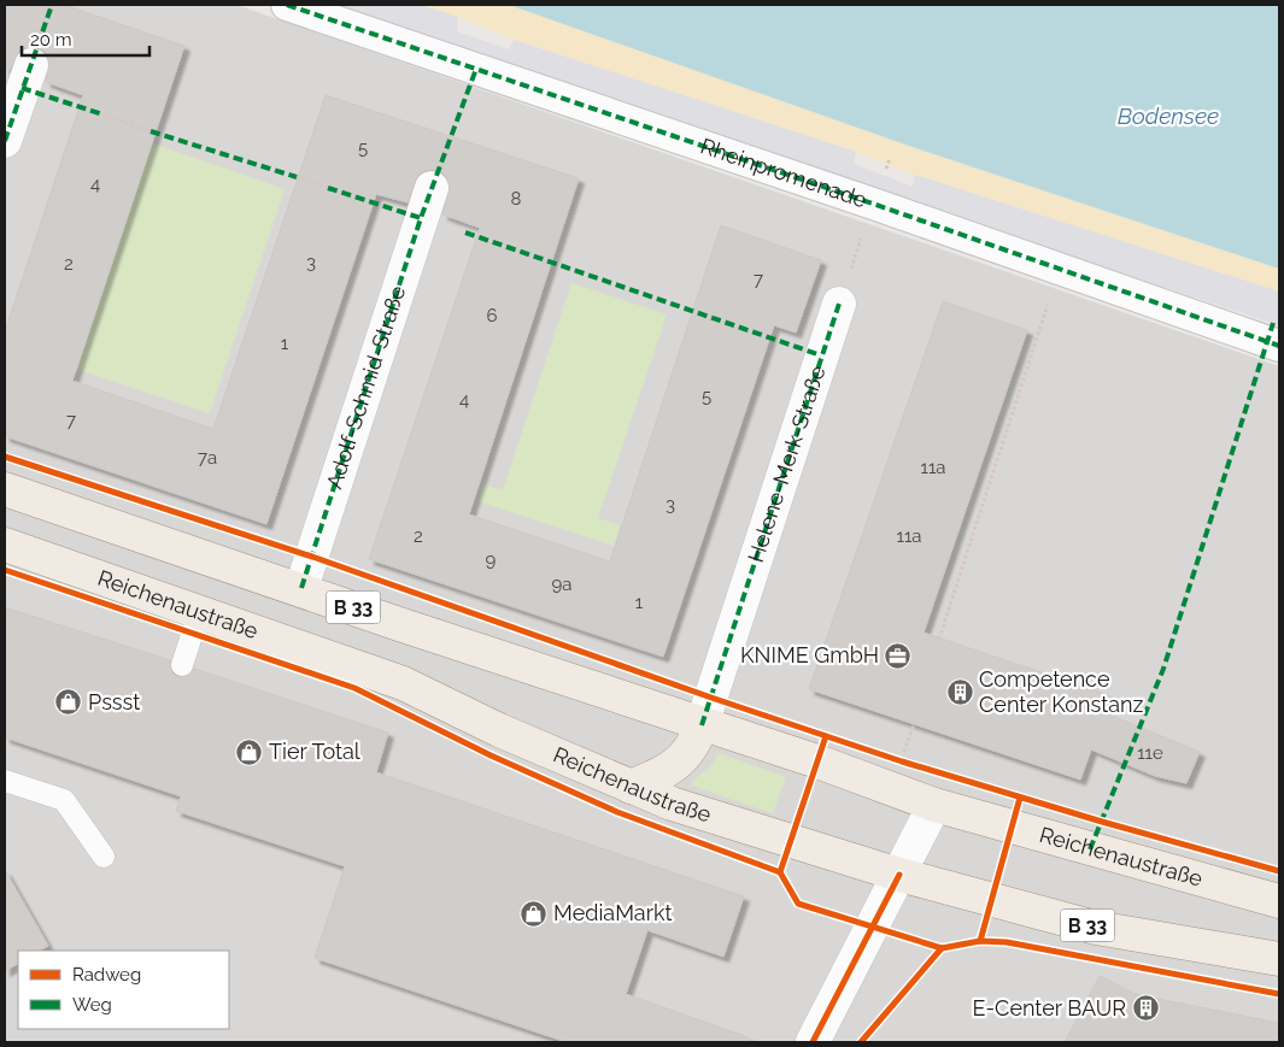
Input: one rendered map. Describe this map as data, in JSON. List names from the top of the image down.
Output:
{
  "streets": {
    "main road": ["Reichenaustraße", "B 33"],
    "street": ["Rheinpromenade", "Adolf-Schmid-Straße", "Helene-Merk-Straße"]
  },
  "crossings": [
    ["Adolf-Schmid-Straße", "Reichenaustraße"],
    ["Helene-Merk-Straße", "Reichenaustraße"]
  ],
  "water": ["Bodensee"],
  "places": {
    "office": ["KNIME GmbH"],
    "building": ["Competence Center Konstanz", "E-Center BAUR"],
    "shop": ["Pssst", "Tier Total", "MediaMarkt"]
  },
  "house_numbers": [
    "5",
    "4",
    "8",
    "3",
    "2",
    "7",
    "6",
    "1",
    "5",
    "4",
    "7",
    "7a",
    "11a",
    "3",
    "2",
    "11a",
    "9",
    "9a",
    "1",
    "11e"
  ],
  "legend": ["Radweg", "Weg"],
  "scale_bar": "20 m"
}
